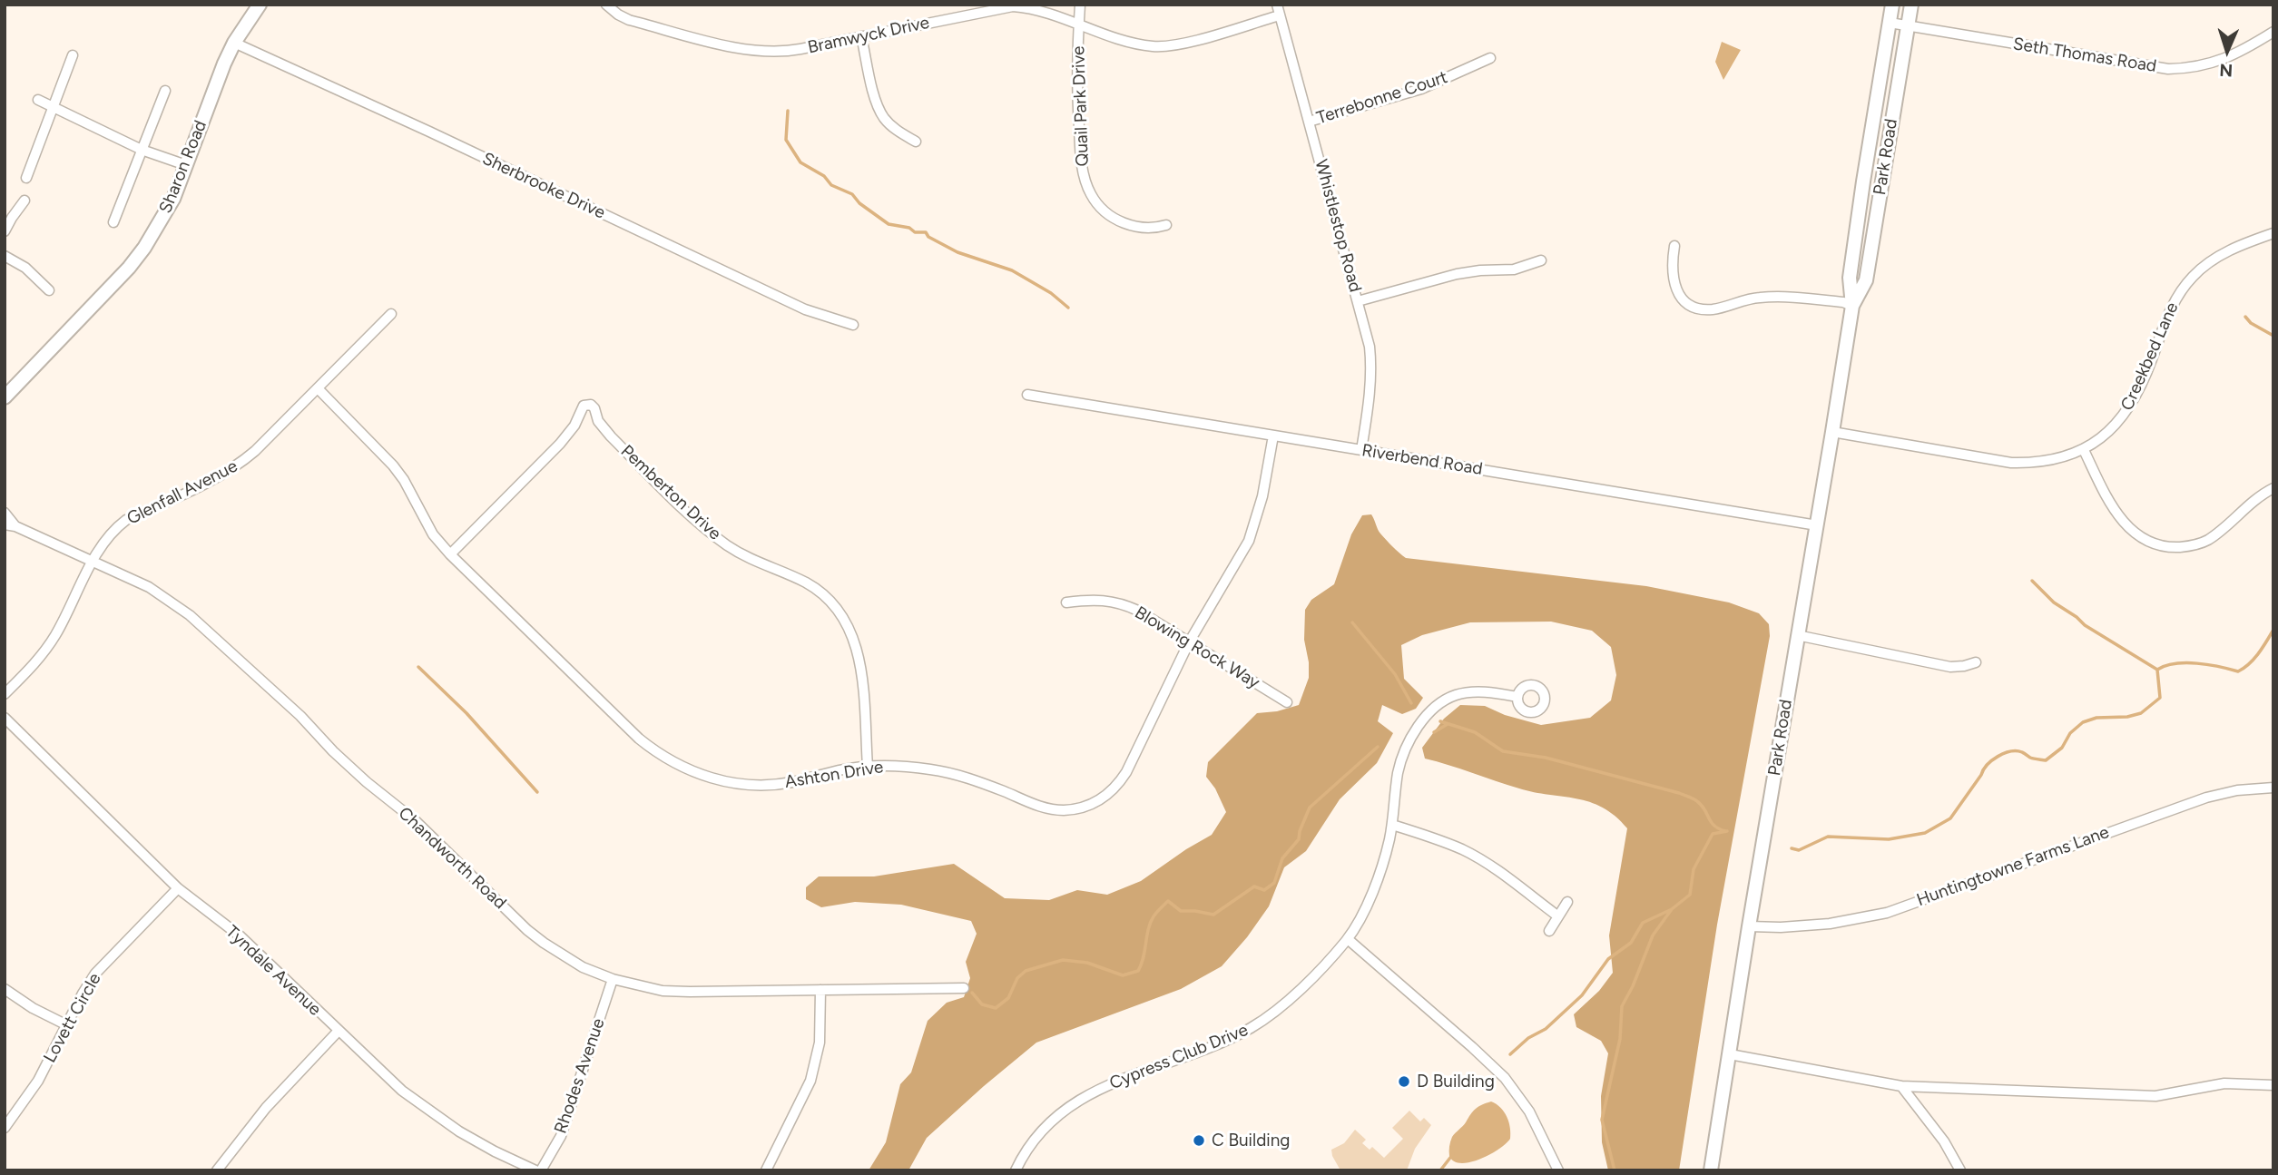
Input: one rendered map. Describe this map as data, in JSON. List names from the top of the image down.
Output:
{
  "streets": {
    "main road": ["Park Road", "Sharon Road"],
    "street": [
      "Bramwyck Drive",
      "Seth Thomas Road",
      "Terrebonne Court",
      "Quail Park Drive",
      "Sherbrooke Drive",
      "Whistlestop Road",
      "Creekbed Lane",
      "Riverbend Road",
      "Glenfall Avenue",
      "Pemberton Drive",
      "Blowing Rock Way",
      "Ashton Drive",
      "Chandworth Road",
      "Huntingtowne Farms Lane",
      "Tyndale Avenue",
      "Lovett Circle",
      "Cypress Club Drive",
      "Rhodes Avenue"
    ]
  },
  "crossings": [
    ["Bramwyck Drive", "Quail Park Drive"],
    ["Bramwyck Drive", "Whistlestop Road"],
    ["Seth Thomas Road", "Park Road"],
    ["Terrebonne Court", "Whistlestop Road"],
    ["Park Road", "Creekbed Lane"],
    ["Park Road", "Riverbend Road"],
    ["Park Road", "Huntingtowne Farms Lane"],
    ["Sharon Road", "Sherbrooke Drive"],
    ["Whistlestop Road", "Riverbend Road"],
    ["Riverbend Road", "Ashton Drive"],
    ["Glenfall Avenue", "Ashton Drive"],
    ["Glenfall Avenue", "Chandworth Road"],
    ["Pemberton Drive", "Ashton Drive"],
    ["Blowing Rock Way", "Ashton Drive"],
    ["Chandworth Road", "Rhodes Avenue"],
    ["Tyndale Avenue", "Lovett Circle"]
  ],
  "places": ["D Building", "C Building"],
  "north": "bottom"
}
